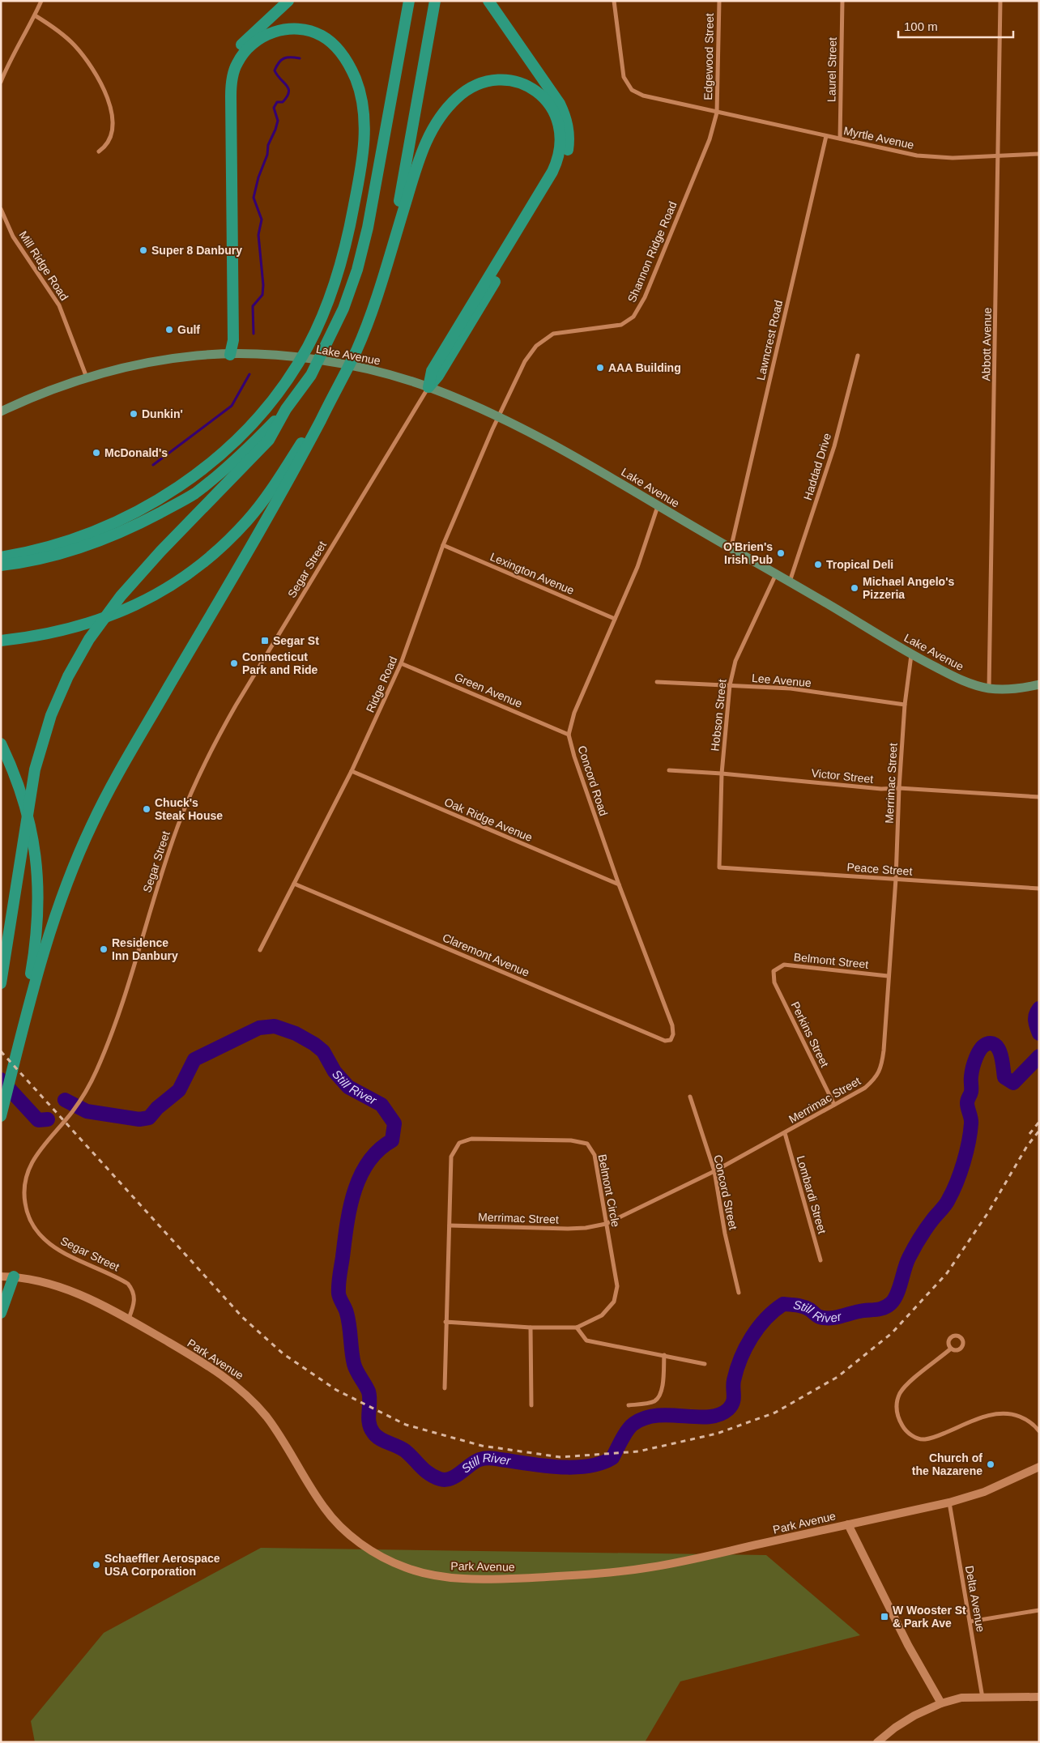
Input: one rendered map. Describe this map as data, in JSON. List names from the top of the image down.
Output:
{
  "streets": {
    "main road": ["Lake Avenue", "Park Avenue"],
    "street": [
      "Edgewood Street",
      "Laurel Street",
      "Myrtle Avenue",
      "Shannon Ridge Road",
      "Mill Ridge Road",
      "Lawncrest Road",
      "Abbott Avenue",
      "Haddad Drive",
      "Segar Street",
      "Lexington Avenue",
      "Lee Avenue",
      "Ridge Road",
      "Green Avenue",
      "Hobson Street",
      "Victor Street",
      "Concord Road",
      "Merrimac Street",
      "Oak Ridge Avenue",
      "Peace Street",
      "Claremont Avenue",
      "Belmont Street",
      "Perkins Street",
      "Belmont Circle",
      "Concord Street",
      "Lombardi Street",
      "Delta Avenue"
    ]
  },
  "crossings": [
    ["Edgewood Street", "Myrtle Avenue"],
    ["Edgewood Street", "Shannon Ridge Road"],
    ["Laurel Street", "Myrtle Avenue"],
    ["Myrtle Avenue", "Shannon Ridge Road"],
    ["Myrtle Avenue", "Lawncrest Road"],
    ["Myrtle Avenue", "Abbott Avenue"],
    ["Shannon Ridge Road", "Lake Avenue"],
    ["Shannon Ridge Road", "Ridge Road"],
    ["Mill Ridge Road", "Lake Avenue"],
    ["Lawncrest Road", "Lake Avenue"],
    ["Abbott Avenue", "Lake Avenue"],
    ["Lake Avenue", "Haddad Drive"],
    ["Lake Avenue", "Segar Street"],
    ["Lake Avenue", "Ridge Road"],
    ["Lake Avenue", "Hobson Street"],
    ["Lake Avenue", "Concord Road"],
    ["Lake Avenue", "Merrimac Street"],
    ["Segar Street", "Park Avenue"],
    ["Lexington Avenue", "Ridge Road"],
    ["Lexington Avenue", "Concord Road"],
    ["Lee Avenue", "Hobson Street"],
    ["Lee Avenue", "Merrimac Street"],
    ["Ridge Road", "Green Avenue"],
    ["Ridge Road", "Oak Ridge Avenue"],
    ["Ridge Road", "Claremont Avenue"],
    ["Green Avenue", "Concord Road"],
    ["Hobson Street", "Victor Street"],
    ["Hobson Street", "Peace Street"],
    ["Victor Street", "Merrimac Street"],
    ["Concord Road", "Oak Ridge Avenue"],
    ["Concord Road", "Claremont Avenue"],
    ["Merrimac Street", "Peace Street"],
    ["Merrimac Street", "Belmont Street"],
    ["Merrimac Street", "Perkins Street"],
    ["Merrimac Street", "Belmont Circle"],
    ["Merrimac Street", "Concord Street"],
    ["Merrimac Street", "Lombardi Street"],
    ["Belmont Street", "Perkins Street"],
    ["Park Avenue", "Delta Avenue"]
  ],
  "water": ["Still River"],
  "places": {
    "other": [
      "Super 8 Danbury",
      "Gulf",
      "AAA Building",
      "Dunkin'",
      "McDonald's",
      "O'Brien's Irish Pub",
      "Tropical Deli",
      "Michael Angelo's Pizzeria",
      "Connecticut Park and Ride",
      "Chuck's Steak House",
      "Residence Inn Danbury",
      "Church of the Nazarene",
      "Schaeffler Aerospace USA Corporation"
    ],
    "transit": ["Segar St", "W Wooster St & Park Ave"]
  },
  "scale_bar": "100 m"
}
